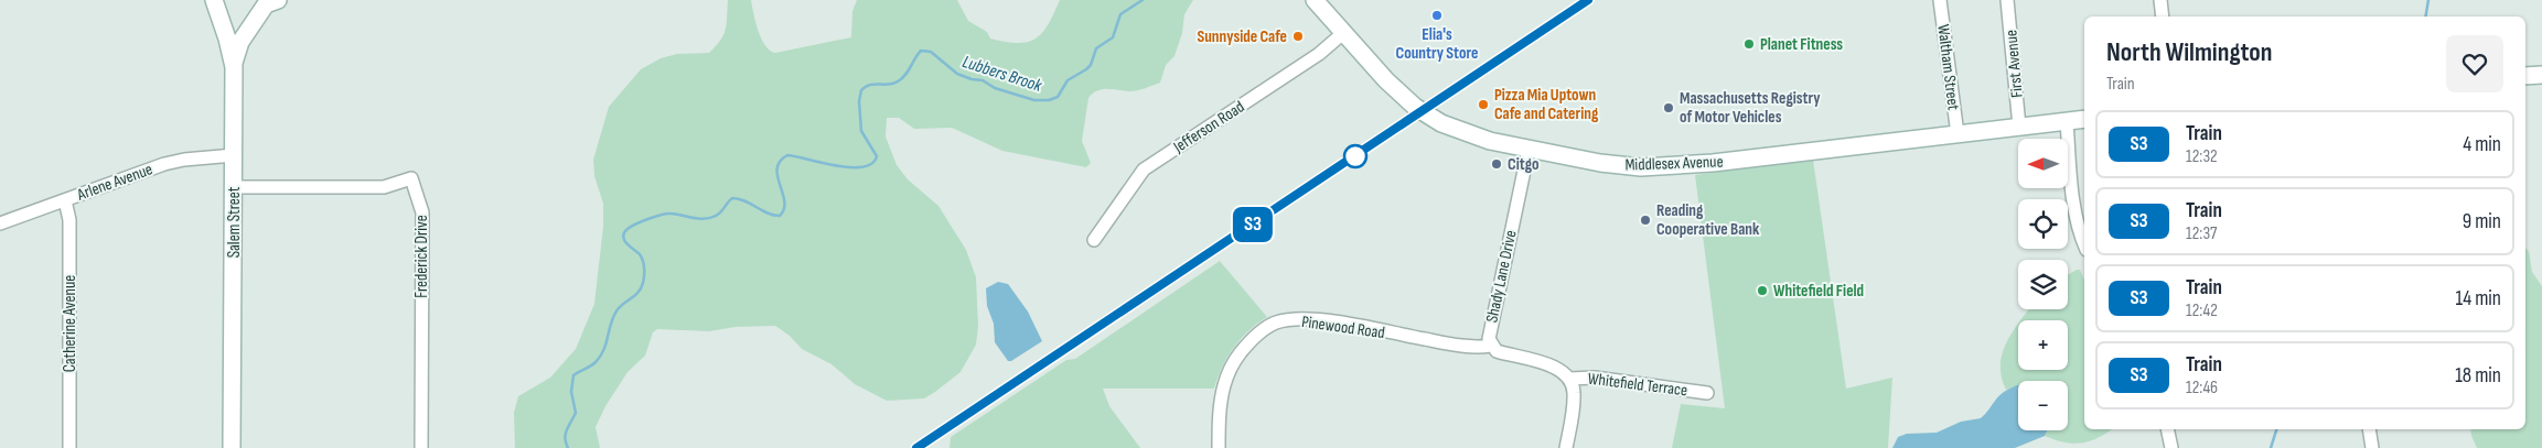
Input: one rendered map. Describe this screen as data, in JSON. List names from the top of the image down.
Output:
{
  "streets": {
    "main road": ["Middlesex Avenue", "Salem Street"],
    "street": [
      "First Avenue",
      "Waltham Street",
      "Jefferson Road",
      "Arlene Avenue",
      "Frederick Drive",
      "Shady Lane Drive",
      "Catherine Avenue",
      "Pinewood Road",
      "Whitefield Terrace"
    ]
  },
  "crossings": [
    ["First Avenue", "Middlesex Avenue"],
    ["Waltham Street", "Middlesex Avenue"],
    ["Jefferson Road", "Middlesex Avenue"],
    ["Middlesex Avenue", "Shady Lane Drive"],
    ["Arlene Avenue", "Salem Street"],
    ["Arlene Avenue", "Catherine Avenue"],
    ["Salem Street", "Frederick Drive"],
    ["Shady Lane Drive", "Pinewood Road"],
    ["Shady Lane Drive", "Whitefield Terrace"]
  ],
  "water": ["Lubbers Brook"],
  "places": [
    "Elia's Country Store",
    "Sunnyside Cafe",
    "Planet Fitness",
    "Pizza Mia Uptown Cafe and Catering",
    "Massachusetts Registry of Motor Vehicles",
    "Citgo",
    "Reading Cooperative Bank",
    "Whitefield Field"
  ],
  "north": "left",
  "page": {
    "on_map": "S3",
    "heading": ["North Wilmington", "Train"],
    "list": [
      {
        "mark": "S3",
        "name": "Train",
        "note": "12:32",
        "value": "4 min"
      },
      {
        "mark": "S3",
        "name": "Train",
        "note": "12:37",
        "value": "9 min"
      },
      {
        "mark": "S3",
        "name": "Train",
        "note": "12:42",
        "value": "14 min"
      },
      {
        "mark": "S3",
        "name": "Train",
        "note": "12:46",
        "value": "18 min"
      }
    ],
    "map_buttons": ["+", "−"]
  }
}
